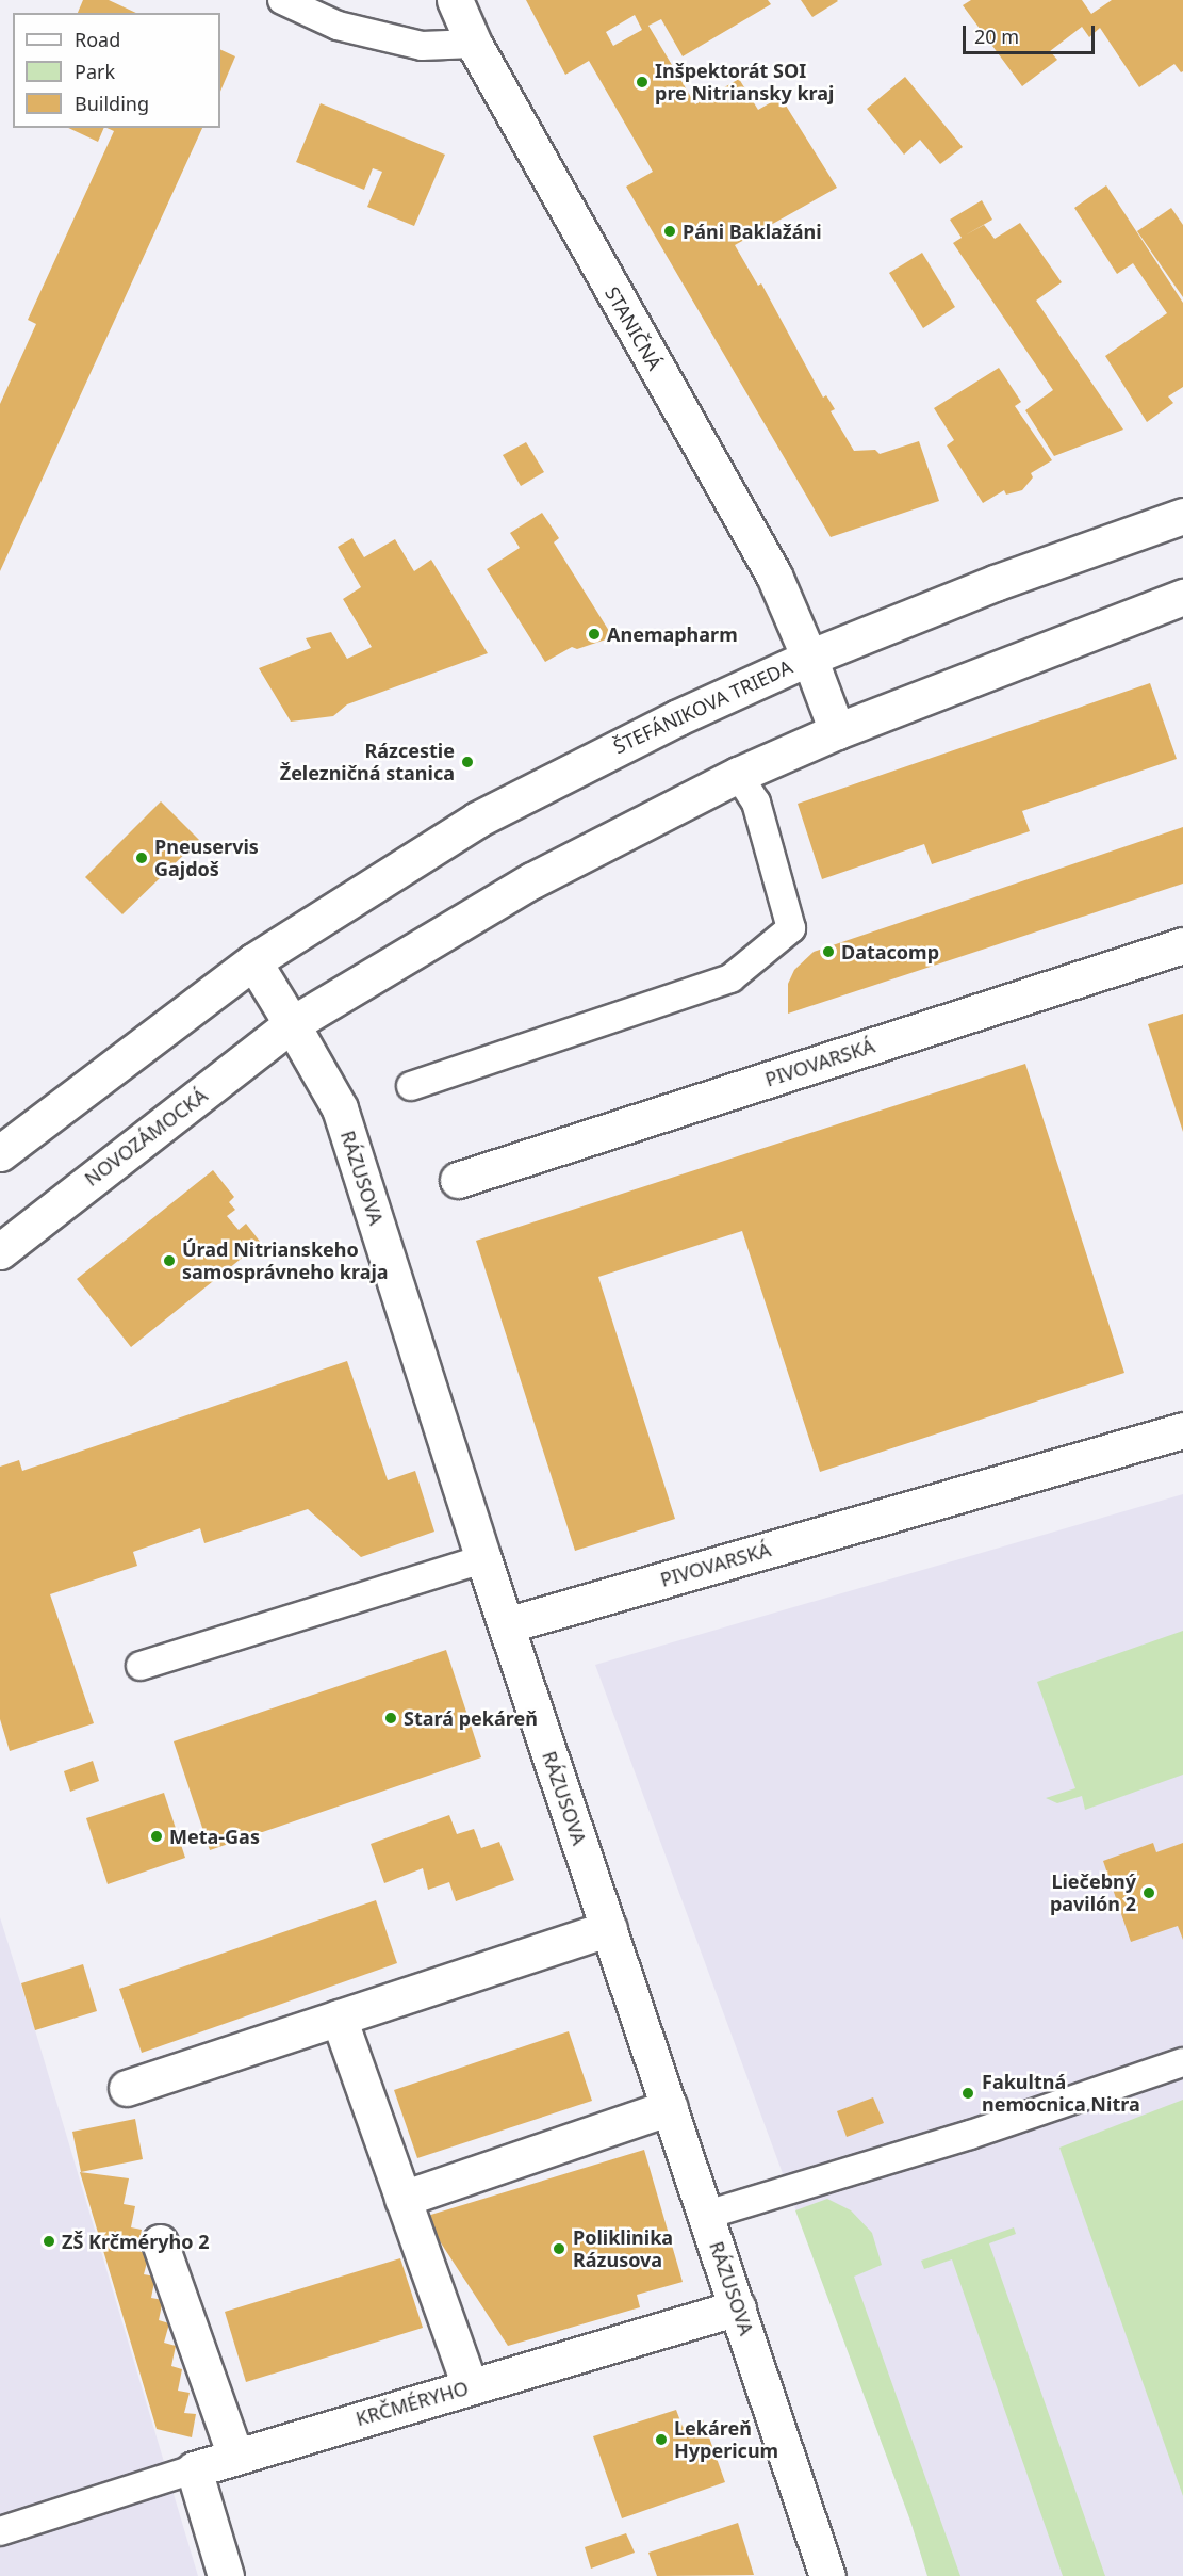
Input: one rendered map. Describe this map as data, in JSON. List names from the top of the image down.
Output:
{
  "streets": {
    "street": [
      "STANIČNÁ",
      "ŠTEFÁNIKOVA TRIEDA",
      "PIVOVARSKÁ",
      "NOVOZÁMOCKÁ",
      "RÁZUSOVA",
      "KRČMÉRYHO"
    ]
  },
  "crossings": [
    ["STANIČNÁ", "ŠTEFÁNIKOVA TRIEDA"],
    ["ŠTEFÁNIKOVA TRIEDA", "RÁZUSOVA"],
    ["PIVOVARSKÁ", "RÁZUSOVA"],
    ["NOVOZÁMOCKÁ", "RÁZUSOVA"],
    ["RÁZUSOVA", "KRČMÉRYHO"]
  ],
  "places": [
    "Inšpektorát SOI pre Nitriansky kraj",
    "Páni Baklažáni",
    "Anemapharm",
    "Rázcestie Železničná stanica",
    "Pneuservis Gajdoš",
    "Datacomp",
    "Úrad Nitrianskeho samosprávneho kraja",
    "Stará pekáreň",
    "Meta-Gas",
    "Liečebný pavilón 2",
    "Fakultná nemocnica Nitra",
    "ZŠ Krčméryho 2",
    "Poliklinika Rázusova",
    "Lekáreň Hypericum"
  ],
  "legend": ["Road", "Park", "Building"],
  "scale_bar": "20 m"
}
